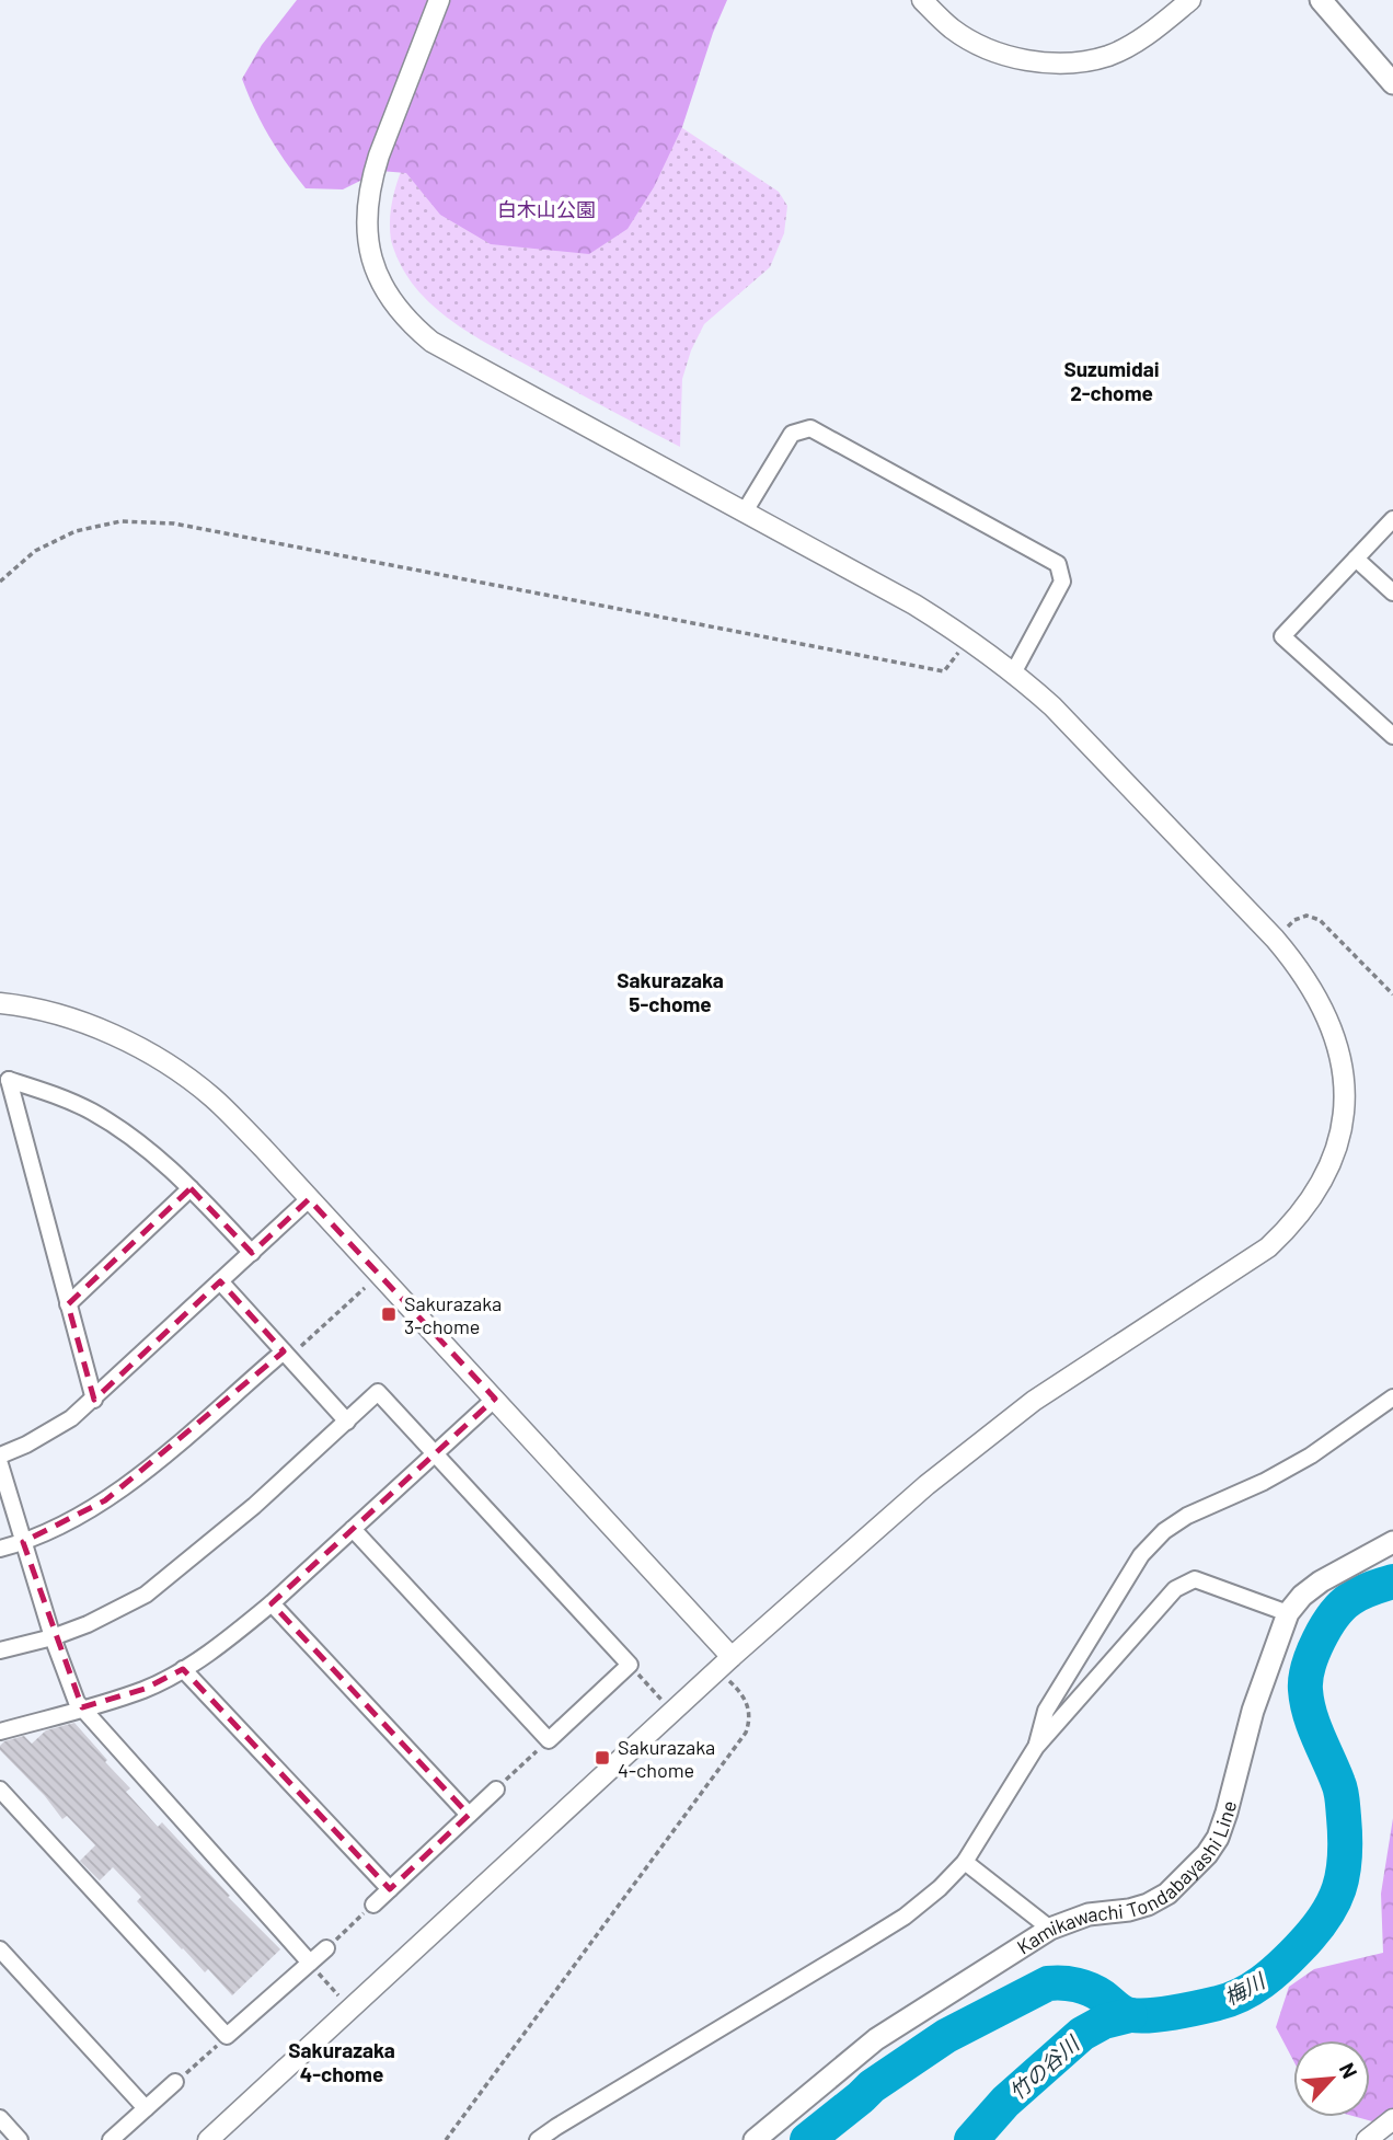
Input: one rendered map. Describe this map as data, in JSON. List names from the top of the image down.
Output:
{
  "streets": {
    "main road": ["Kamikawachi Tondabayashi Line"]
  },
  "districts": ["Suzumidai 2-chome", "Sakurazaka 5-chome", "Sakurazaka 4-chome"],
  "water": ["梅川", "竹の谷川"],
  "parks": ["白木山公園"],
  "places": {
    "transit": ["Sakurazaka 3-chome", "Sakurazaka 4-chome"]
  },
  "north": "top right"
}
